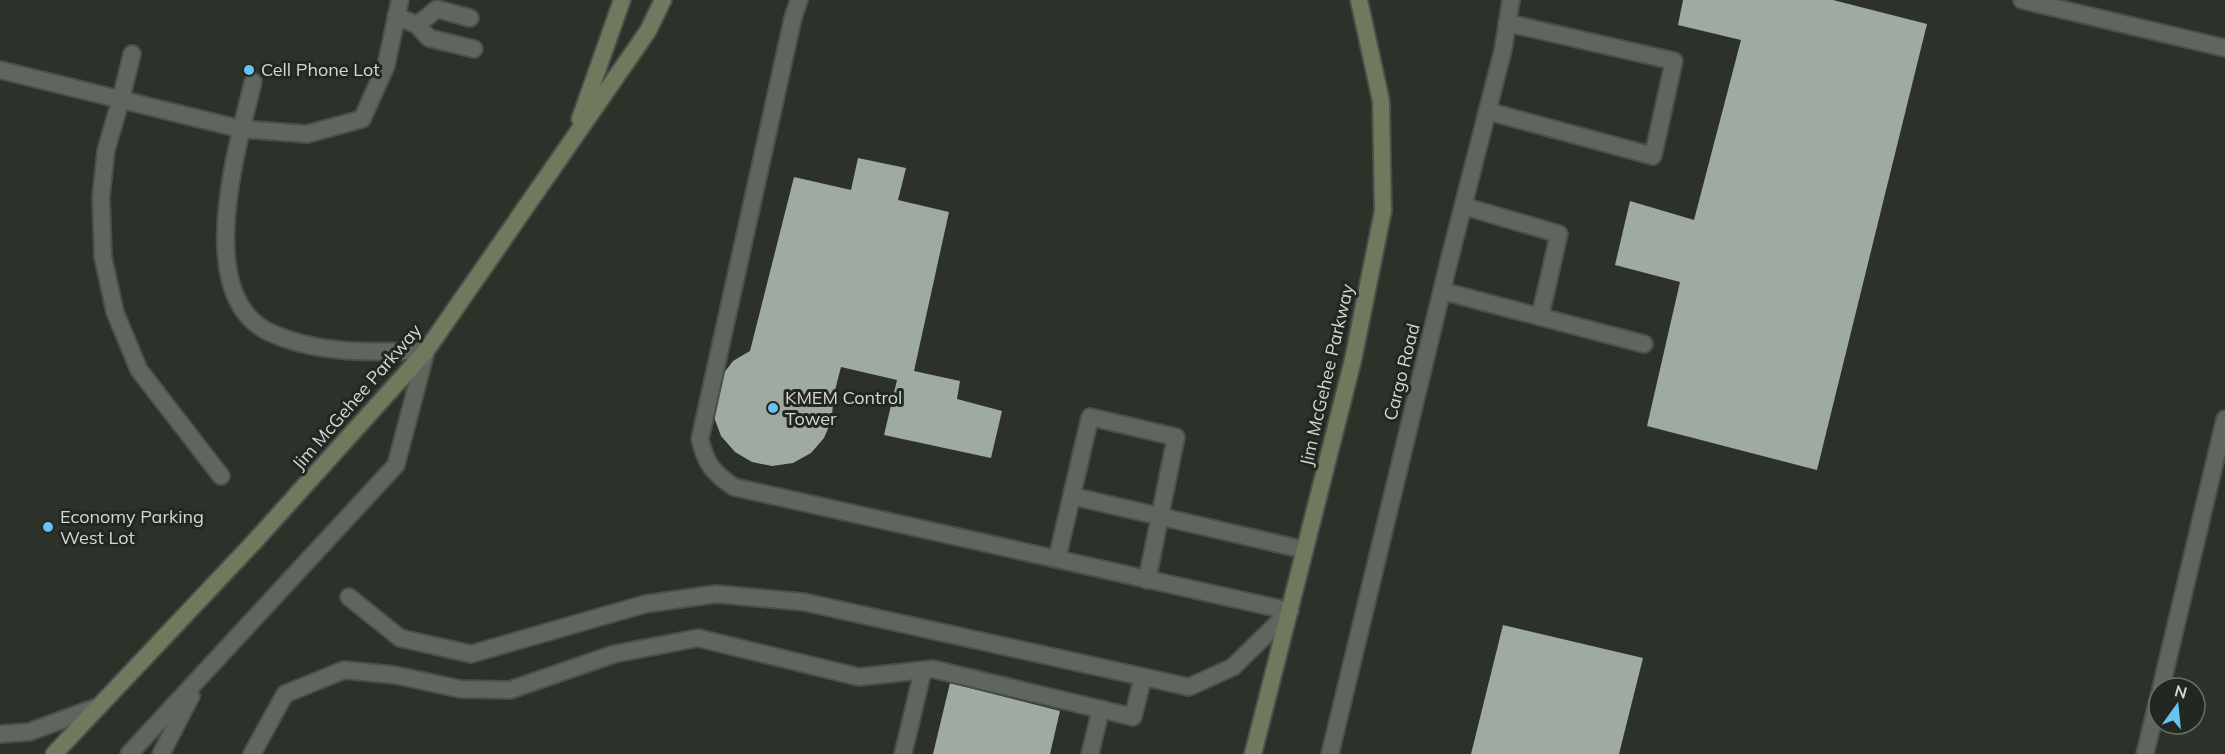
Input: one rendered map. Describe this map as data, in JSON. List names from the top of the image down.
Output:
{
  "streets": {
    "main road": ["Jim McGehee Parkway"],
    "street": ["Cargo Road"]
  },
  "places": ["Cell Phone Lot", "KMEM Control Tower", "Economy Parking West Lot"],
  "north": "top"
}
